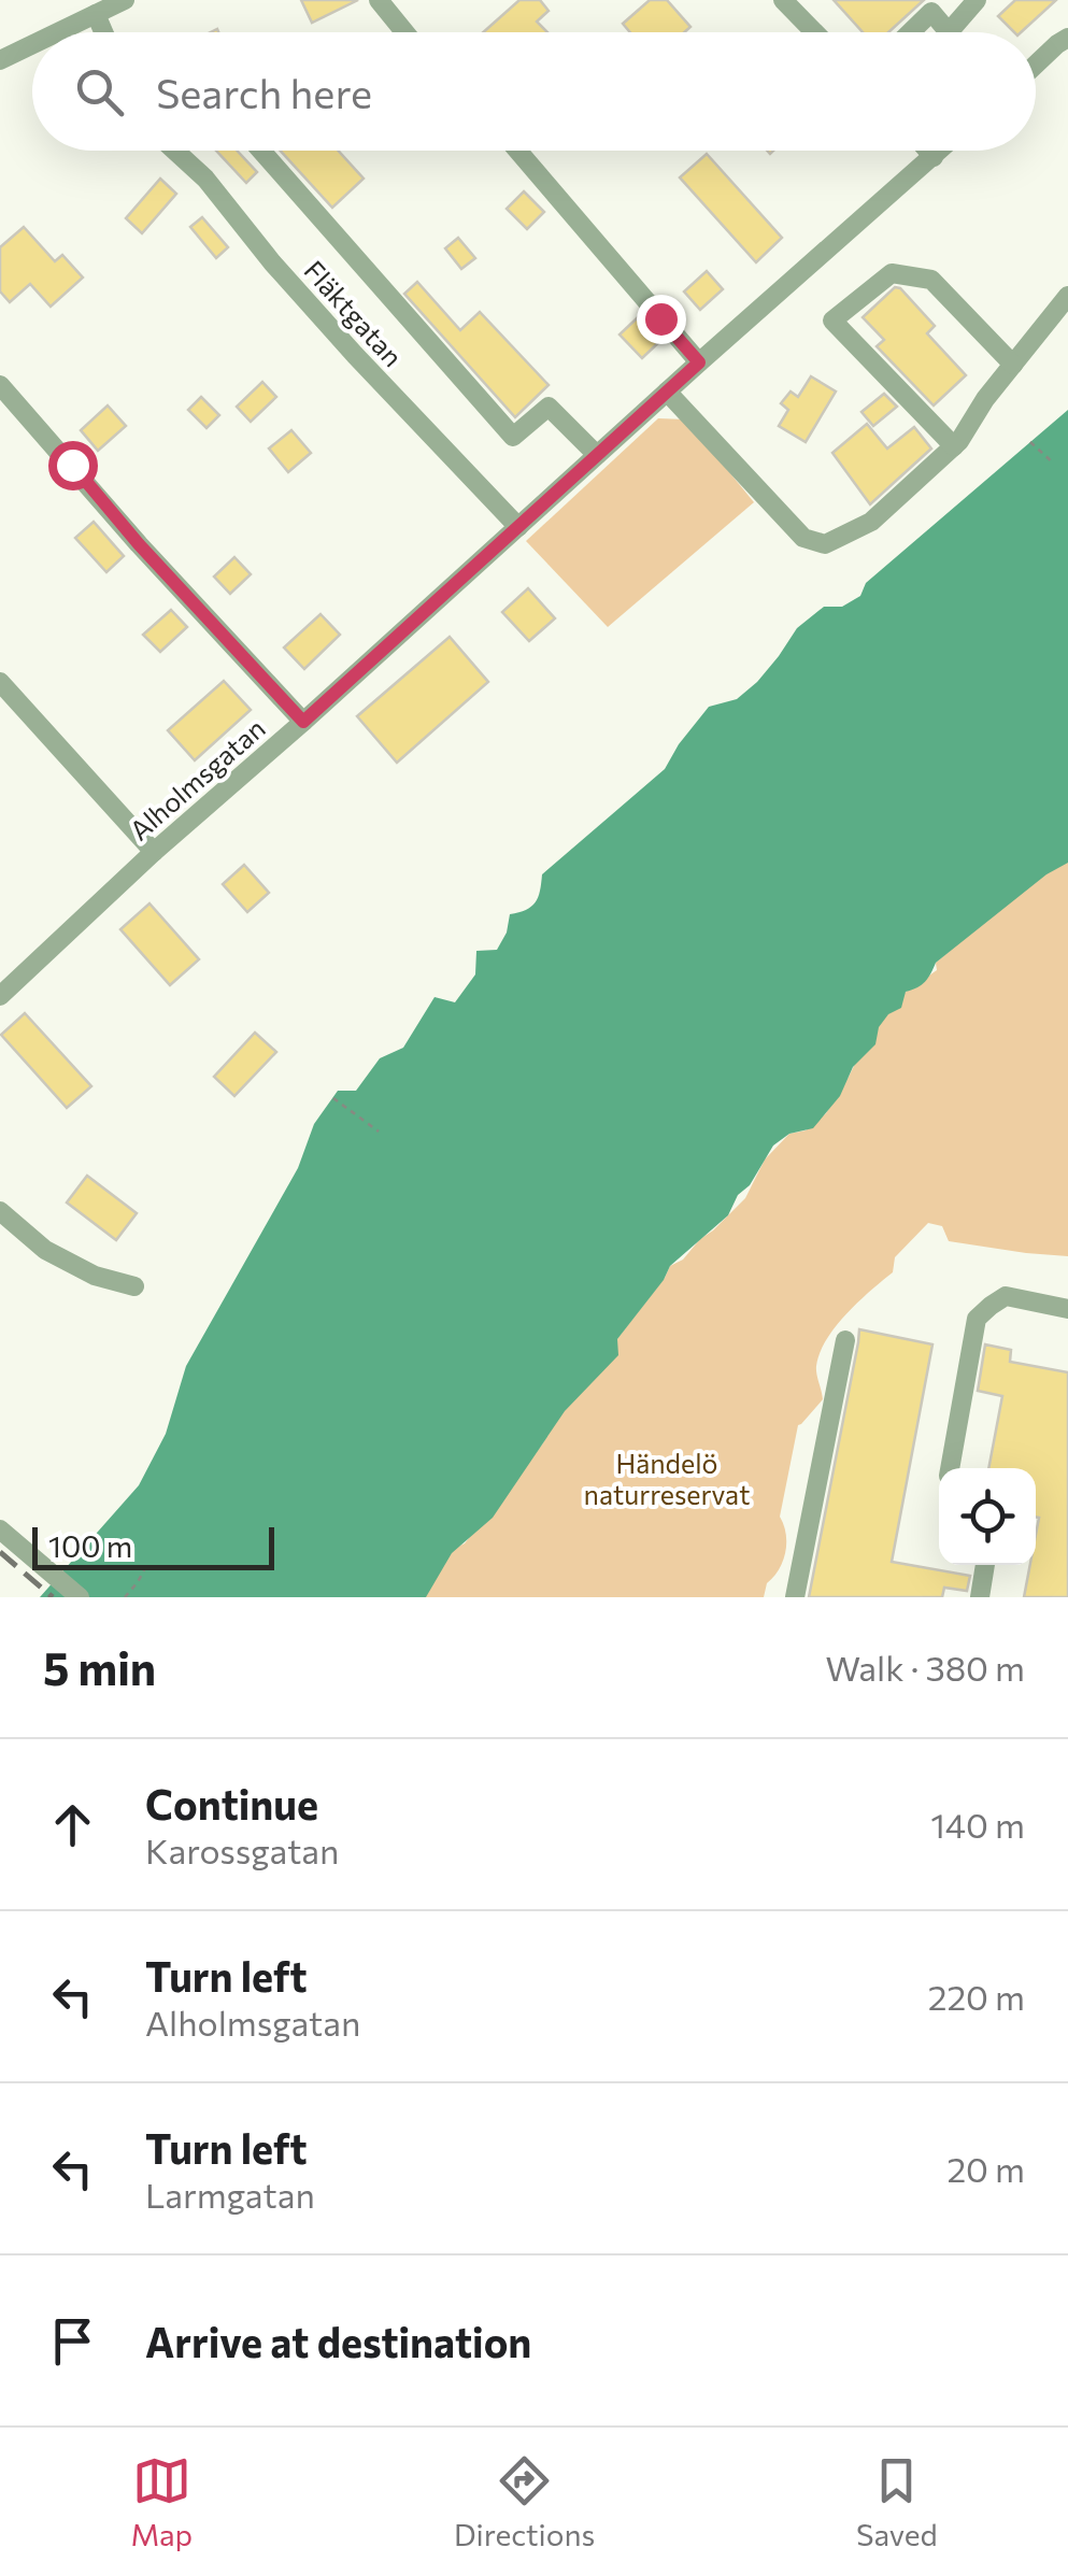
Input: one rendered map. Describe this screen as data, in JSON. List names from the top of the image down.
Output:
{
  "streets": {
    "street": ["Fläktgatan", "Alholmsgatan"]
  },
  "crossings": [
    ["Fläktgatan", "Alholmsgatan"]
  ],
  "parks": ["Händelö naturreservat"],
  "scale_bar": "100 m",
  "page": {
    "search": "Search here",
    "scale": "100 m",
    "heading": ["5 min", "Walk · 380 m"],
    "list": [
      ["Continue", "Karossgatan", "140 m"],
      ["Turn left", "Alholmsgatan", "220 m"],
      ["Turn left", "Larmgatan", "20 m"],
      "Arrive at destination"
    ],
    "nav": ["Map", "Directions", "Saved"]
  }
}
